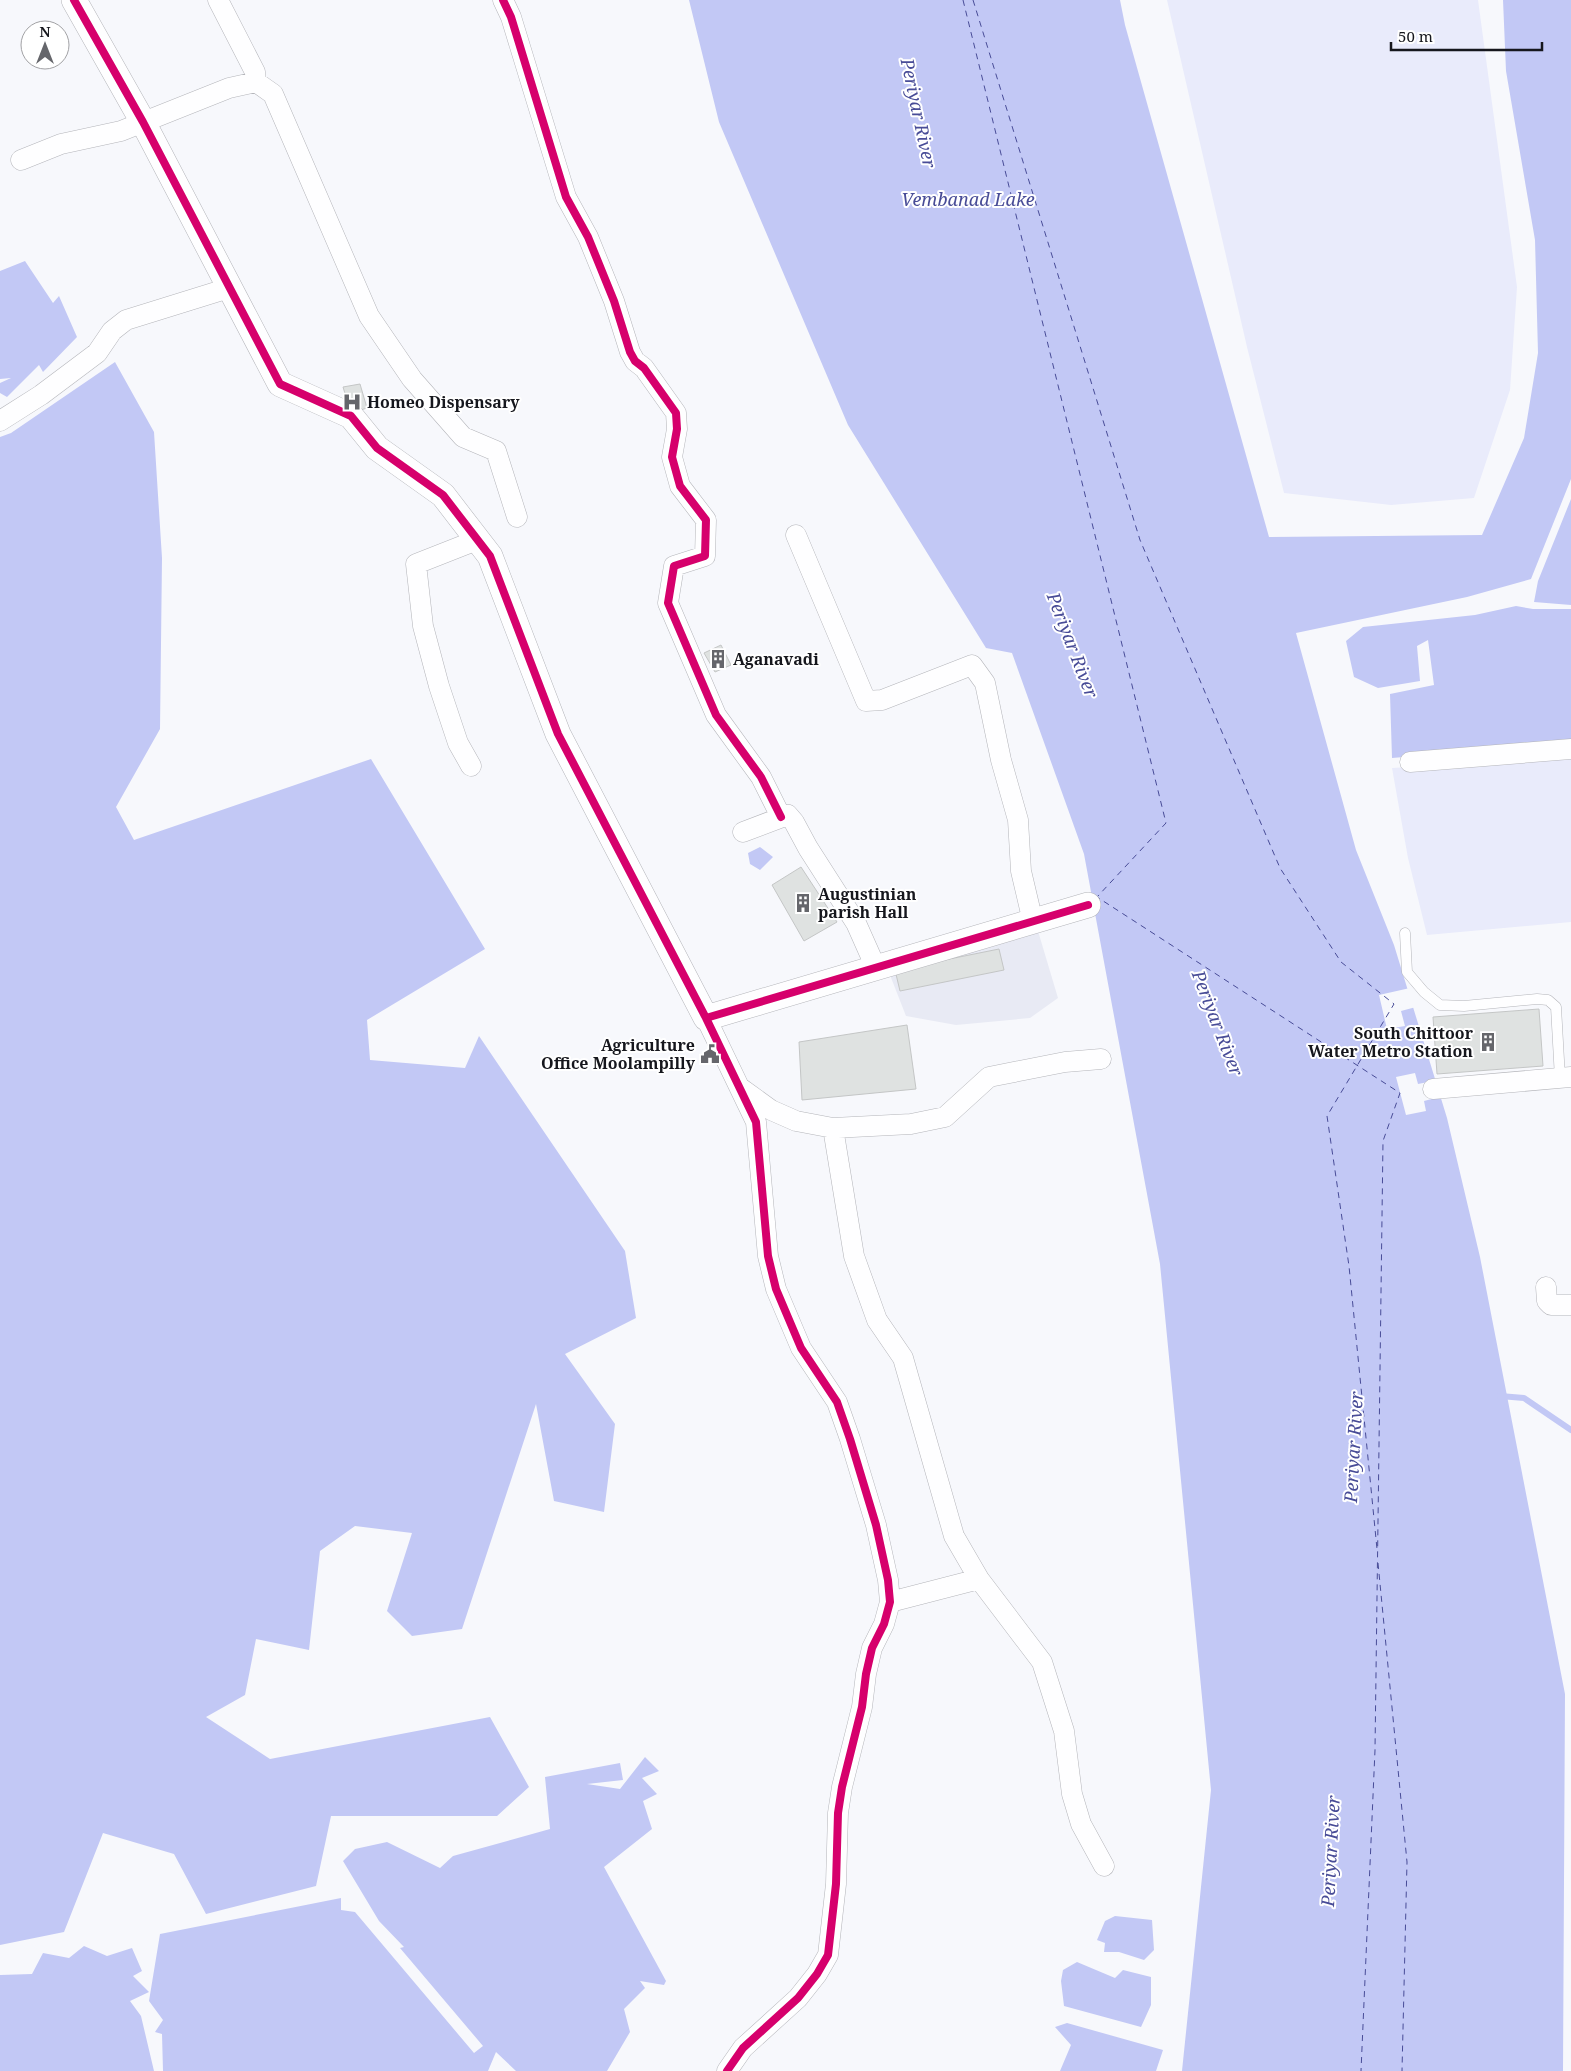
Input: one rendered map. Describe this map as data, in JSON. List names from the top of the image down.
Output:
{
  "water": ["Periyar River", "Vembanad Lake"],
  "places": {
    "hospital": ["Homeo Dispensary"],
    "building": ["Aganavadi", "Augustinian parish Hall", "South Chittoor Water Metro Station"],
    "public building": ["Agriculture Office Moolampilly"]
  },
  "scale_bar": "50 m",
  "north": "top"
}
